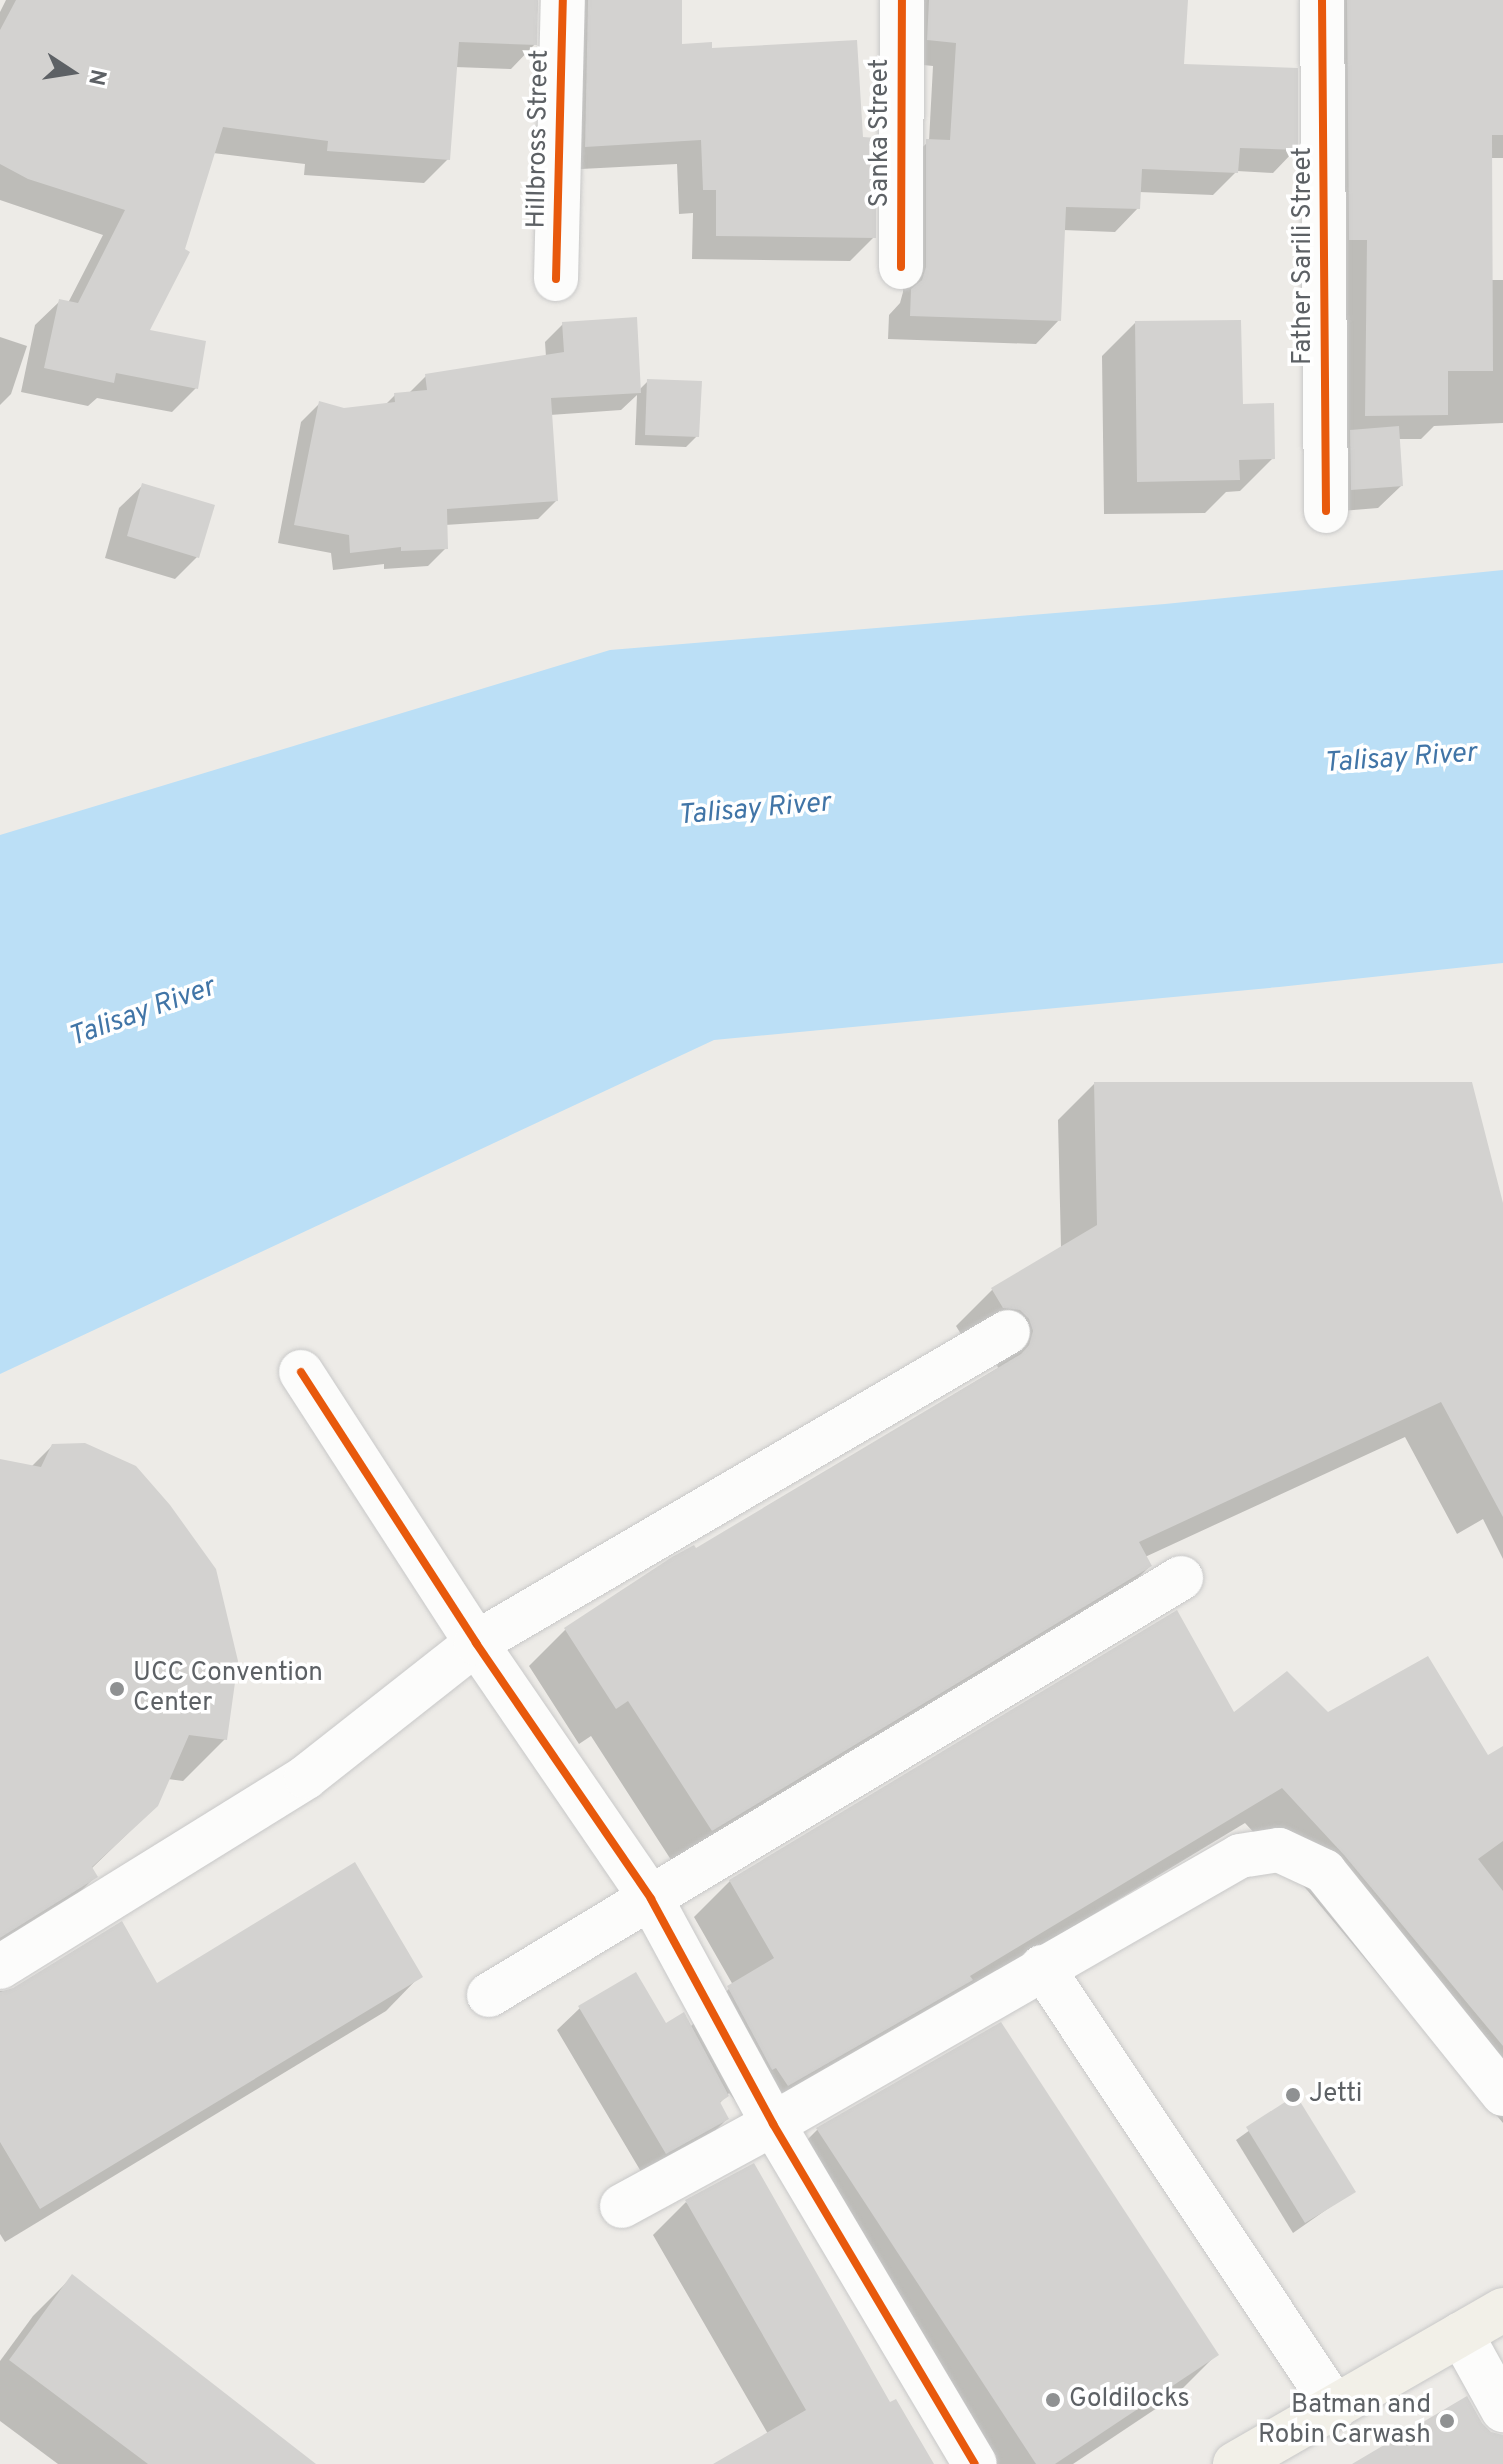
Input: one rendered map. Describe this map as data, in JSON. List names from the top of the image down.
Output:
{
  "streets": {
    "street": ["Sanka Street", "Hillbross Street", "Father Sarili Street"]
  },
  "water": ["Talisay River"],
  "places": [
    "UCC Convention Center",
    "Jetti",
    "Goldilocks",
    "Batman and Robin Carwash"
  ],
  "north": "right"
}
